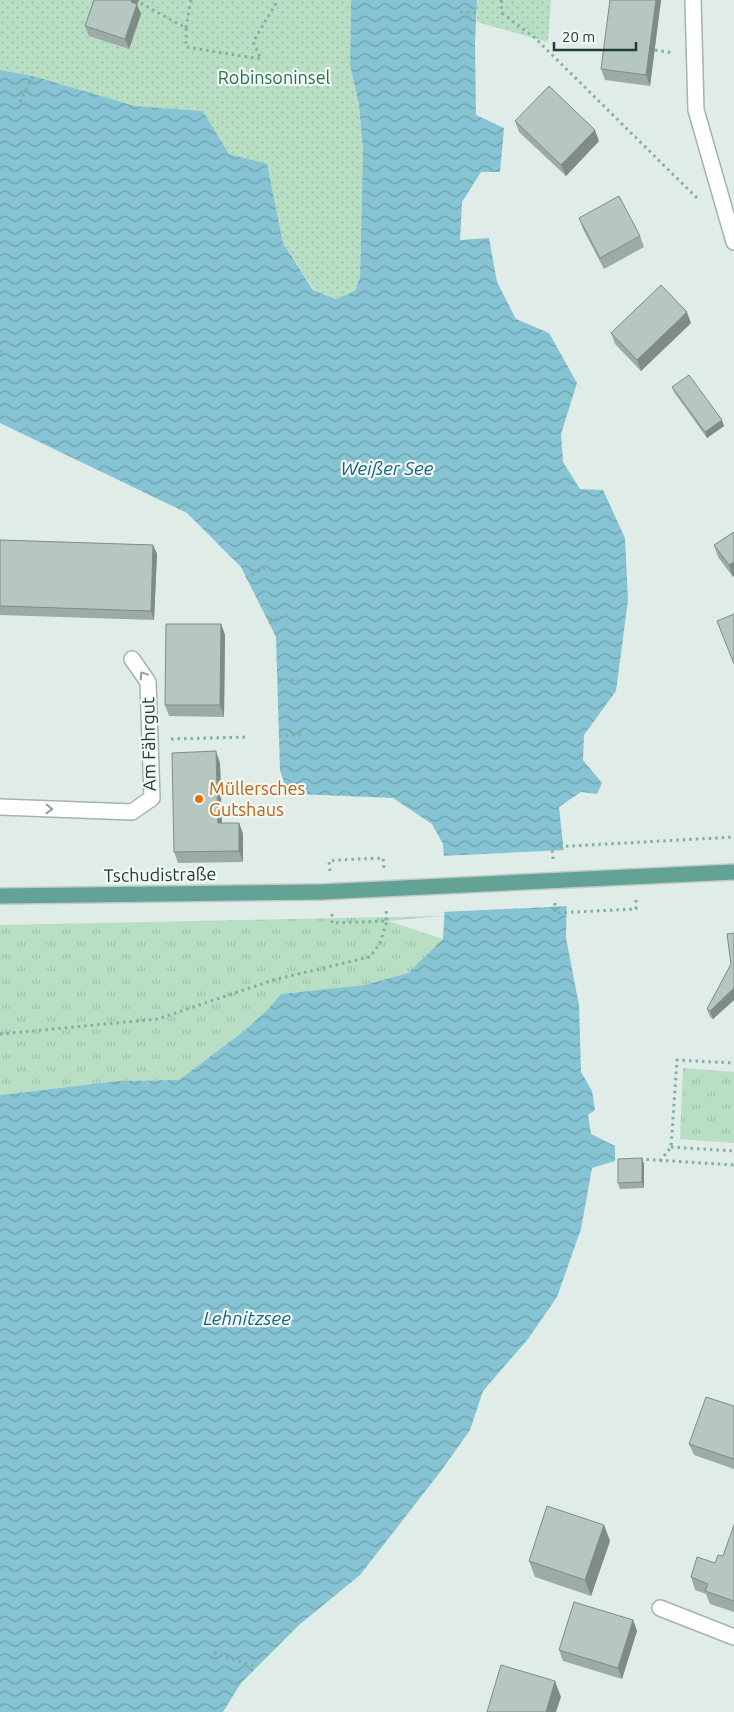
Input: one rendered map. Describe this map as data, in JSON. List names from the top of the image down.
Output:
{
  "streets": {
    "main road": ["Tschudistraße"],
    "street": ["Am Fährgut"]
  },
  "water": ["Weißer See", "Lehnitzsee"],
  "parks": ["Robinsoninsel"],
  "places": ["Müllersches Gutshaus"],
  "scale_bar": "20 m"
}
